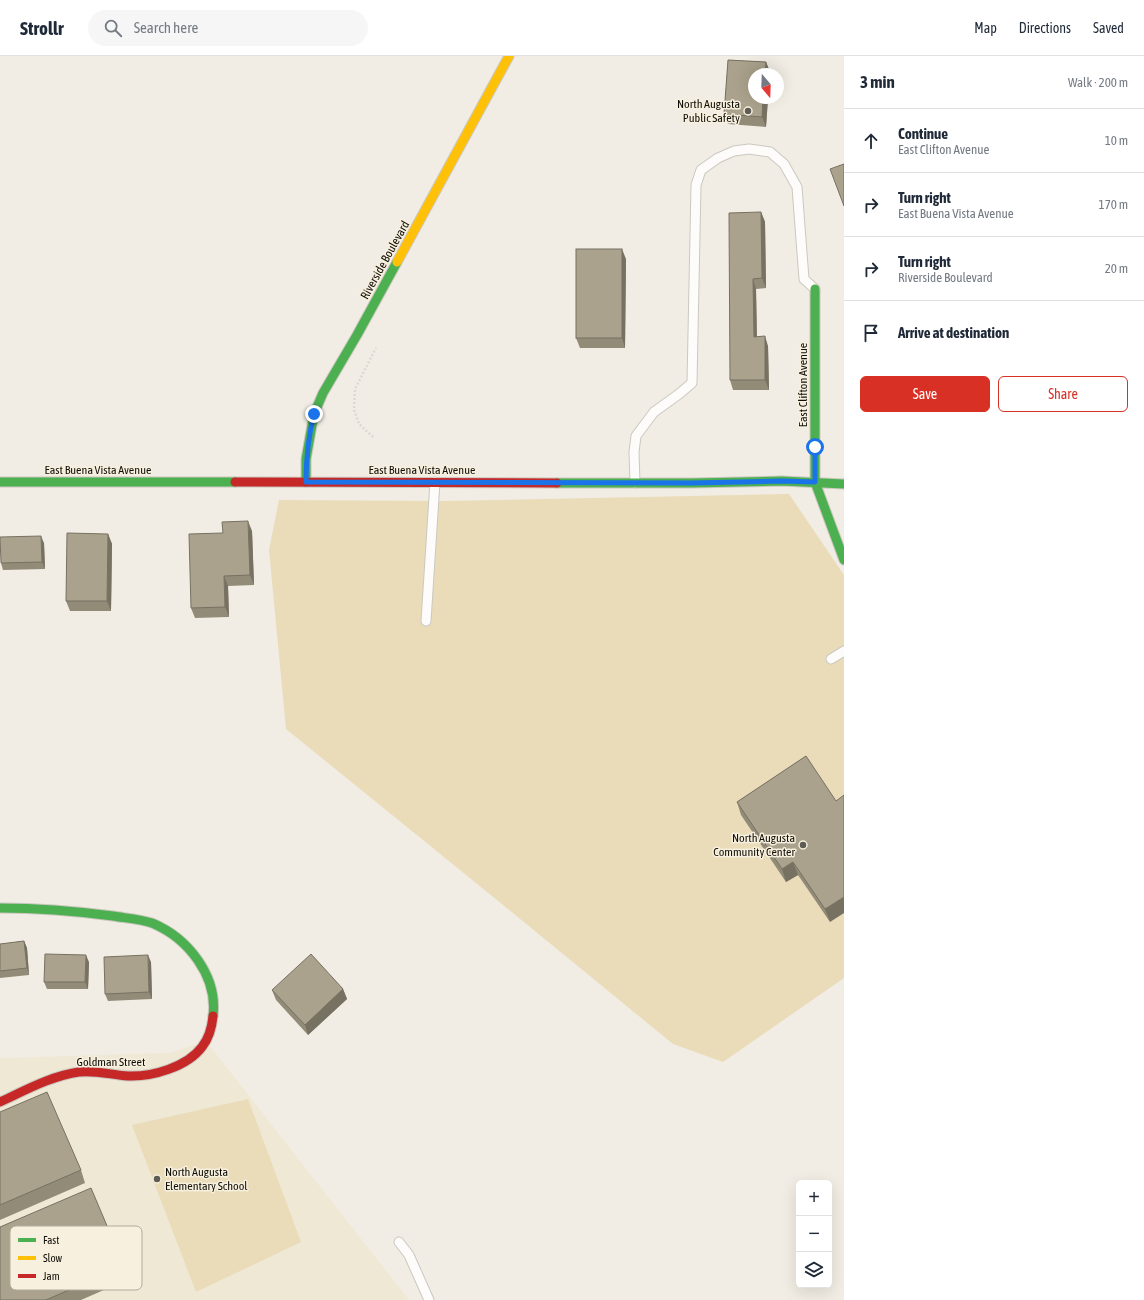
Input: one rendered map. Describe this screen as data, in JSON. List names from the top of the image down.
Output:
{
  "streets": {
    "street": [
      "Riverside Boulevard",
      "East Clifton Avenue",
      "East Buena Vista Avenue",
      "Goldman Street"
    ]
  },
  "crossings": [
    ["Riverside Boulevard", "East Buena Vista Avenue"],
    ["East Clifton Avenue", "East Buena Vista Avenue"]
  ],
  "places": ["North Augusta Public Safety", "North Augusta Community Center", "North Augusta Elementary School"],
  "legend": ["Fast", "Slow", "Jam"],
  "north": "bottom",
  "page": {
    "header": "Strollr",
    "search": "Search here",
    "nav": ["Map", "Directions", "Saved"],
    "heading": ["3 min", "Walk · 200 m"],
    "list": [
      ["Continue", "East Clifton Avenue", "10 m"],
      ["Turn right", "East Buena Vista Avenue", "170 m"],
      ["Turn right", "Riverside Boulevard", "20 m"],
      "Arrive at destination"
    ],
    "buttons": ["Save", "Share"],
    "map_buttons": ["+", "−"]
  }
}
